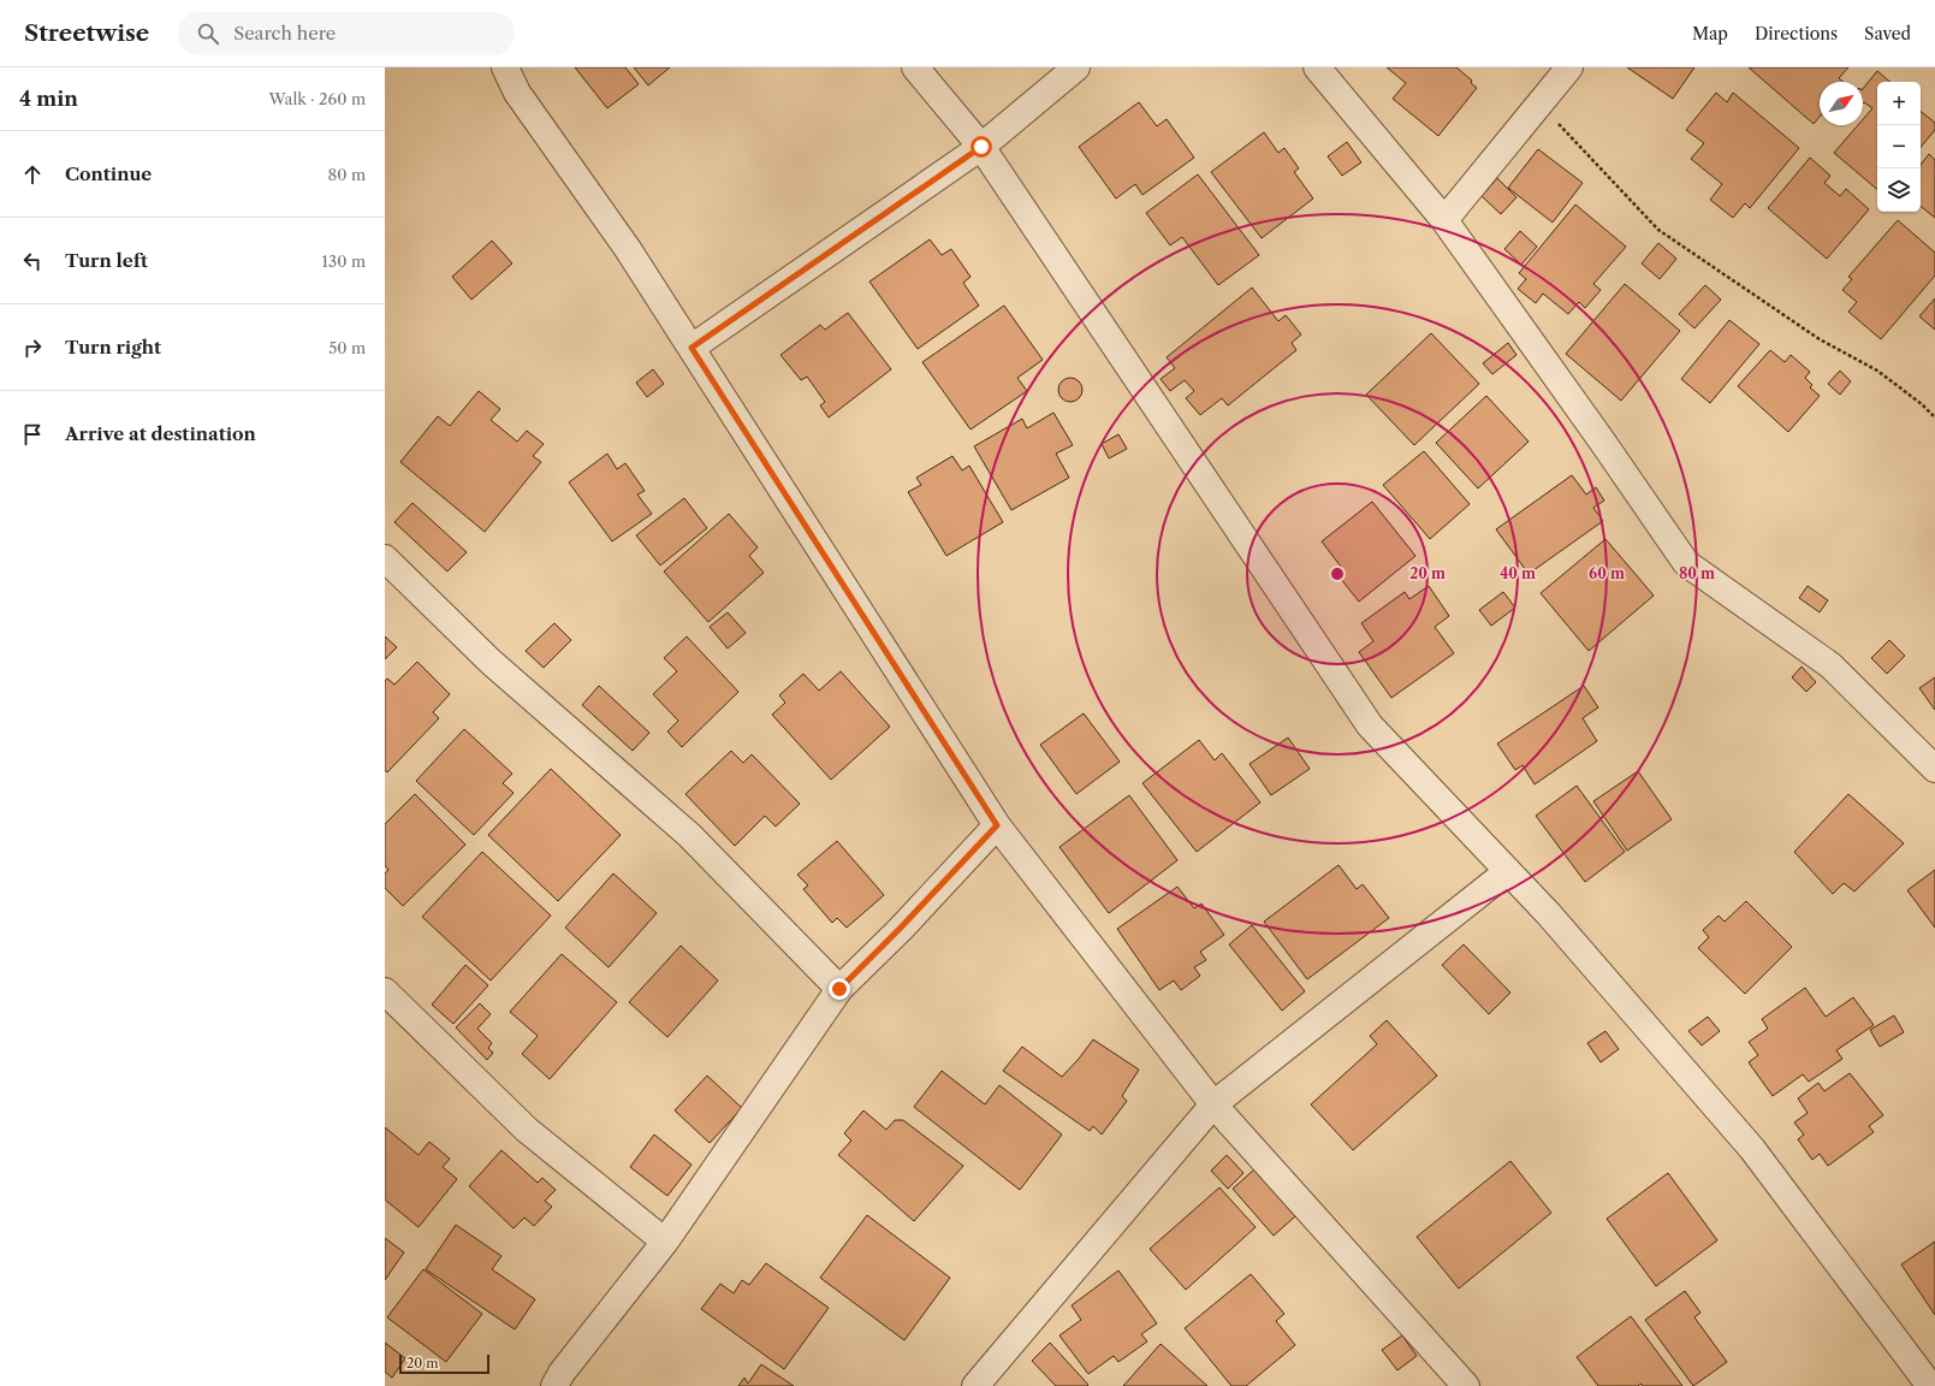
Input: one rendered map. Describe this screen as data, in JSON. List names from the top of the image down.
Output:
{
  "scale_bar": "20 m",
  "north": "top right",
  "page": {
    "header": "Streetwise",
    "search": "Search here",
    "nav": ["Map", "Directions", "Saved"],
    "heading": ["4 min", "Walk · 260 m"],
    "map_buttons": ["+", "−"],
    "list": [
      ["Continue", "80 m"],
      ["Turn left", "130 m"],
      ["Turn right", "50 m"],
      "Arrive at destination"
    ],
    "scale": "20 m"
  },
  "rings": [
    "20 m",
    "40 m",
    "60 m",
    "80 m"
  ]
}
